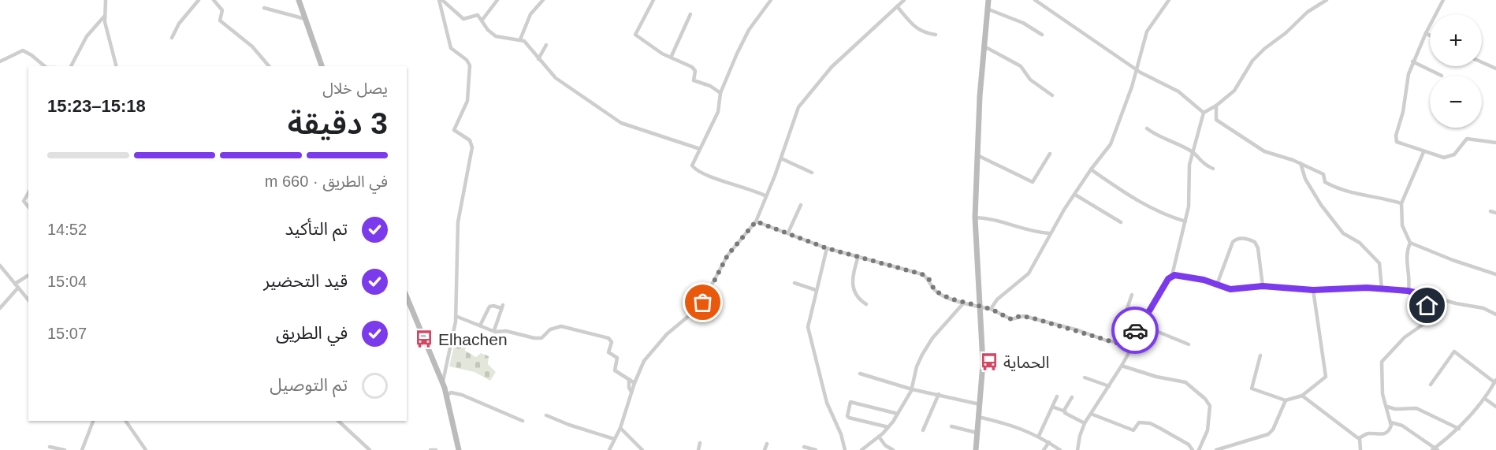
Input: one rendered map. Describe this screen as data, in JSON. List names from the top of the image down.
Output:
{
  "places": {
    "bus stop": ["Elhachen", "الحماية"]
  },
  "page": {
    "map_buttons": ["+", "−"],
    "heading": ["3 دقيقة", "يصل خلال", "15:18–15:23"],
    "bar": "في الطريق · 660 m",
    "list": [
      ["تم التأكيد", "14:52"],
      ["قيد التحضير", "15:04"],
      ["في الطريق", "15:07"],
      "تم التوصيل"
    ]
  }
}
